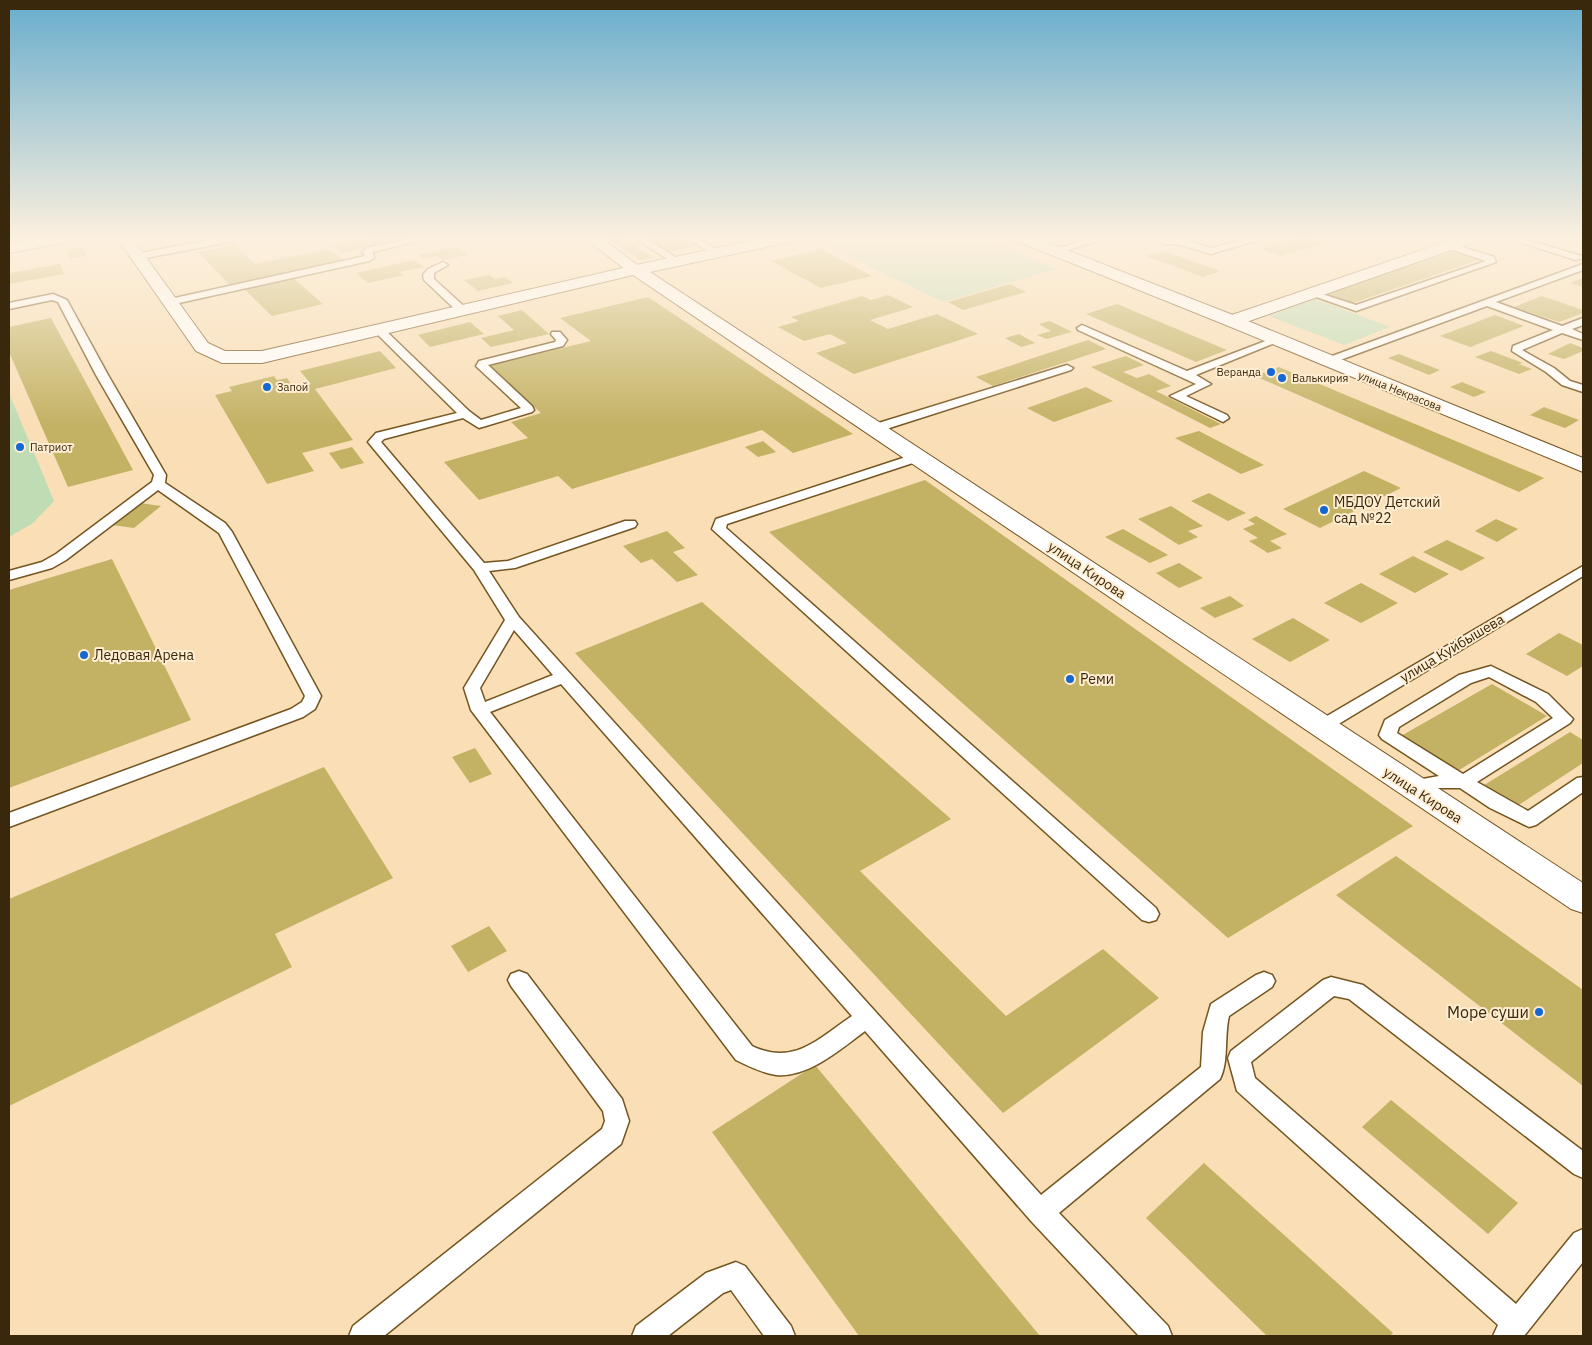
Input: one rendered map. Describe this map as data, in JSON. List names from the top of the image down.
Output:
{
  "streets": {
    "main road": ["улица Некрасова", "улица Кирова"],
    "lane": ["улица Куйбышева"]
  },
  "crossings": [
    ["улица Кирова", "улица Куйбышева"]
  ],
  "places": [
    "Веранда",
    "Валькирия",
    "Запой",
    "Патриот",
    "МБДОУ Детский сад №22",
    "Ледовая Арена",
    "Реми",
    "Море суши"
  ]
}
